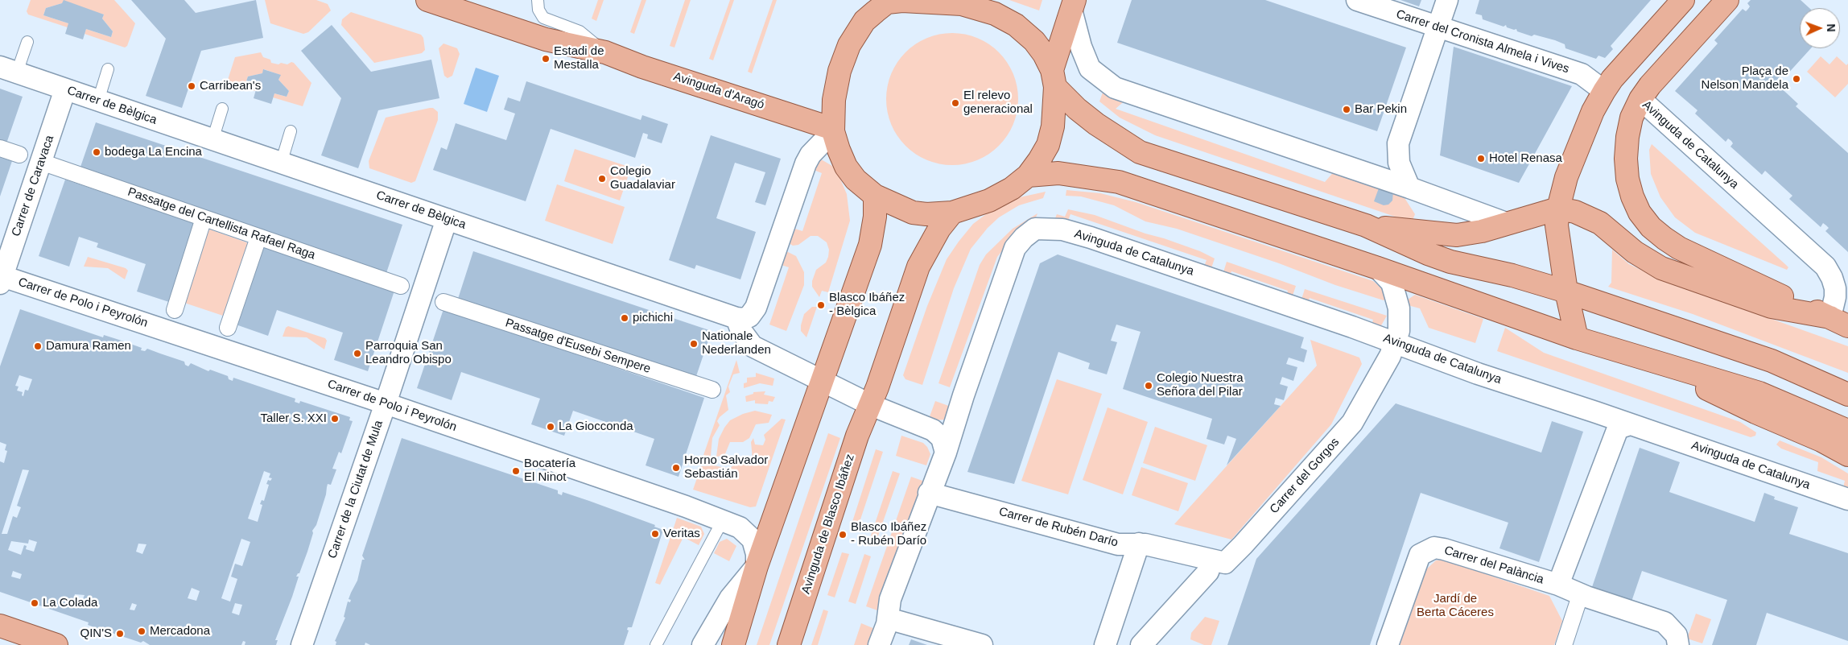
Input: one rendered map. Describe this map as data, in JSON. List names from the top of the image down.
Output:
{
  "streets": {
    "main road": ["Avinguda d'Aragó", "Avinguda de Catalunya", "Avinguda de Blasco Ibáñez"],
    "street": [
      "Carrer del Cronista Almela i Vives",
      "Carrer de Bèlgica",
      "Carrer de Caravaca",
      "Passatge del Cartellista Rafael Raga",
      "Carrer de Polo i Peyrolón",
      "Passatge d'Eusebi Sempere",
      "Carrer del Gorgos",
      "Carrer de la Ciutat de Mula",
      "Carrer de Rubén Darío",
      "Carrer del Palància"
    ]
  },
  "crossings": [
    ["Carrer de Bèlgica", "Carrer de Caravaca"],
    ["Carrer de Bèlgica", "Carrer de la Ciutat de Mula"],
    ["Avinguda de Catalunya", "Carrer del Gorgos"],
    ["Avinguda de Catalunya", "Carrer del Palància"],
    ["Carrer de Caravaca", "Passatge del Cartellista Rafael Raga"],
    ["Carrer de Caravaca", "Carrer de Polo i Peyrolón"],
    ["Carrer de Polo i Peyrolón", "Carrer de la Ciutat de Mula"],
    ["Carrer del Gorgos", "Carrer de Rubén Darío"]
  ],
  "parks": ["Jardí de Berta Cáceres"],
  "places": [
    "Estadi de Mestalla",
    "Plaça de Nelson Mandela",
    "Carribean's",
    "El relevo generacional",
    "Bar Pekin",
    "bodega La Encina",
    "Hotel Renasa",
    "Colegio Guadalaviar",
    "Blasco Ibáñez - Bèlgica",
    "pichichi",
    "Nationale Nederlanden",
    "Damura Ramen",
    "Parroquia San Leandro Obispo",
    "Colegio Nuestra Señora del Pilar",
    "Taller S. XXI",
    "La Giocconda",
    "Horno Salvador Sebastián",
    "Bocatería El Ninot",
    "Veritas",
    "Blasco Ibáñez - Rubén Darío",
    "La Colada",
    "Mercadona",
    "QIN'S"
  ],
  "north": "right"
}
